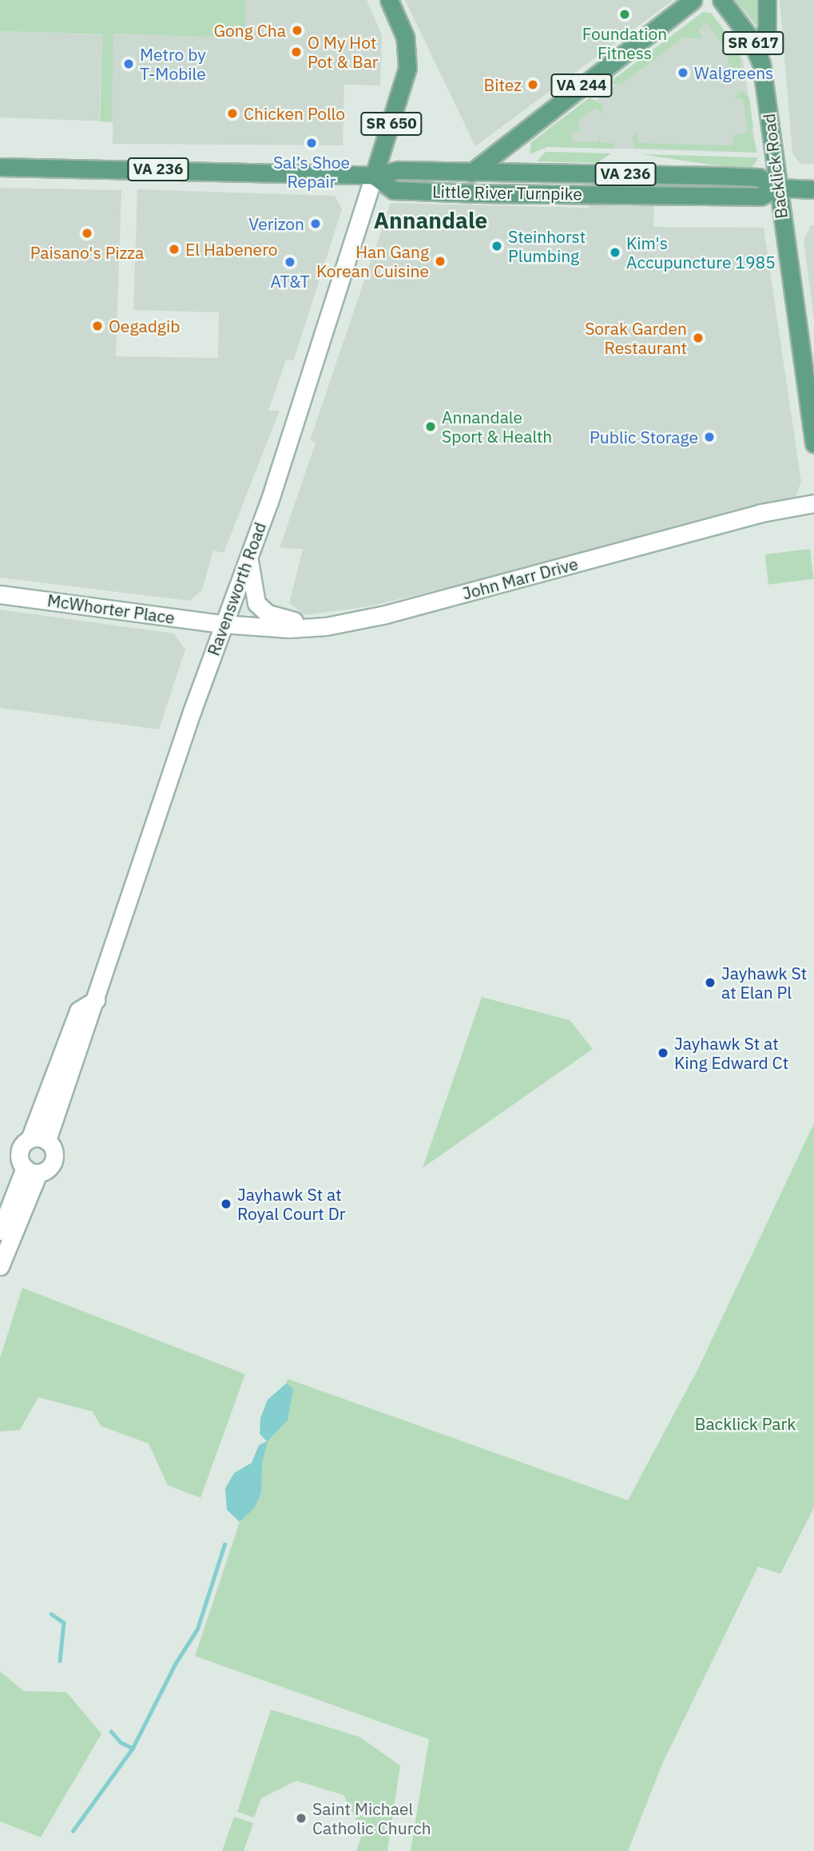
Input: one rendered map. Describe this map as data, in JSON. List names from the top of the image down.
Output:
{
  "streets": {
    "main road": [
      "SR 617",
      "VA 244",
      "SR 650",
      "Backlick Road",
      "VA 236",
      "Little River Turnpike",
      "John Marr Drive",
      "Ravensworth Road",
      "McWhorter Place"
    ]
  },
  "crossings": [
    ["VA 244", "Little River Turnpike"],
    ["SR 650", "Little River Turnpike"],
    ["SR 650", "Ravensworth Road"],
    ["Backlick Road", "Little River Turnpike"],
    ["Little River Turnpike", "Ravensworth Road"],
    ["John Marr Drive", "Ravensworth Road"],
    ["John Marr Drive", "McWhorter Place"],
    ["Ravensworth Road", "McWhorter Place"]
  ],
  "districts": ["Annandale"],
  "parks": ["Backlick Park"],
  "places": [
    "Foundation Fitness",
    "Gong Cha",
    "O My Hot Pot & Bar",
    "Metro by T-Mobile",
    "Walgreens",
    "Bitez",
    "Chicken Pollo",
    "Sal’s Shoe Repair",
    "Verizon",
    "Paisano's Pizza",
    "Steinhorst Plumbing",
    "El Habenero",
    "Kim's Accupuncture 1985",
    "Han Gang Korean Cuisine",
    "AT&T",
    "Oegadgib",
    "Sorak Garden Restaurant",
    "Annandale Sport & Health",
    "Public Storage",
    "Jayhawk St at Elan Pl",
    "Jayhawk St at King Edward Ct",
    "Jayhawk St at Royal Court Dr",
    "Saint Michael Catholic Church"
  ]
}
